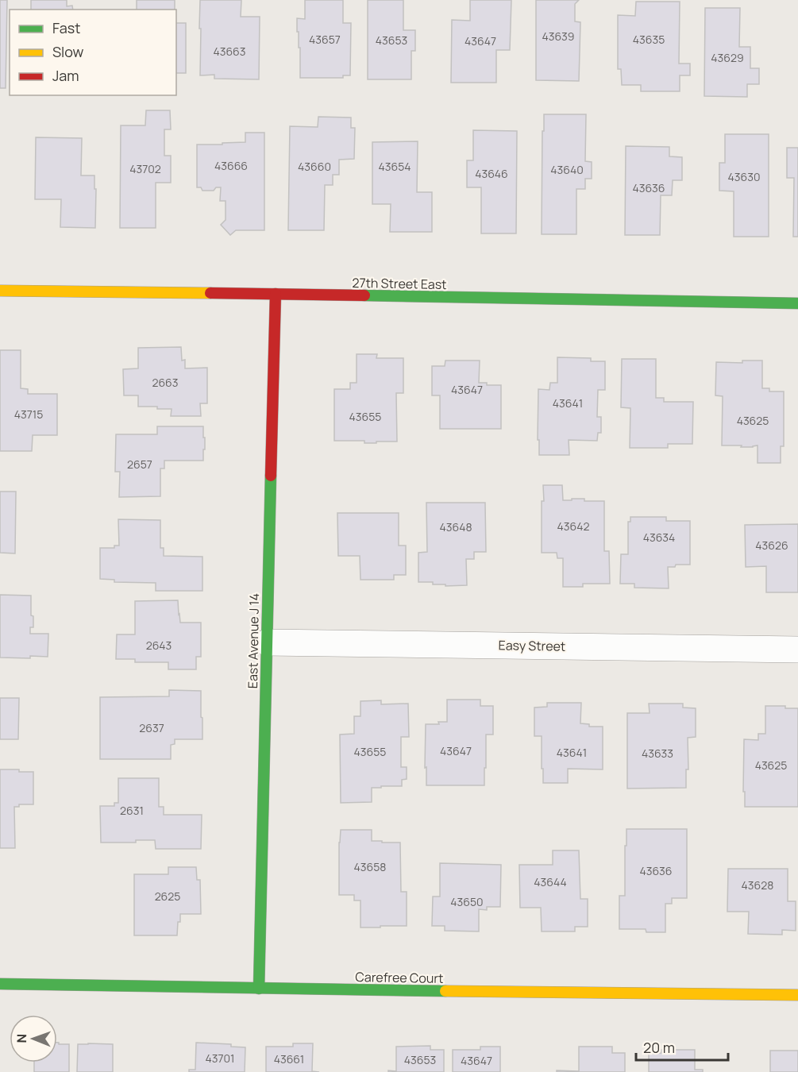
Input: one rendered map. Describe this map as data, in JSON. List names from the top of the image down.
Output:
{
  "streets": {
    "street": [
      "27th Street East",
      "East Avenue J 14",
      "Easy Street",
      "Carefree Court"
    ]
  },
  "crossings": [
    ["27th Street East", "East Avenue J 14"],
    ["East Avenue J 14", "Easy Street"],
    ["East Avenue J 14", "Carefree Court"]
  ],
  "house_numbers": [
    "43639",
    "43657",
    "43635",
    "43653",
    "43647",
    "43663",
    "43629",
    "43666",
    "43660",
    "43654",
    "43702",
    "43640",
    "43646",
    "43630",
    "43636",
    "2663",
    "43647",
    "43641",
    "43715",
    "43655",
    "43625",
    "2657",
    "43642",
    "43648",
    "43634",
    "43626",
    "2643",
    "2637",
    "43647",
    "43655",
    "43641",
    "43633",
    "43625",
    "2631",
    "43658",
    "43636",
    "43644",
    "43628",
    "2625",
    "43650",
    "43701",
    "43661",
    "43653",
    "43647"
  ],
  "legend": ["Fast", "Slow", "Jam"],
  "scale_bar": "20 m",
  "north": "left"
}
